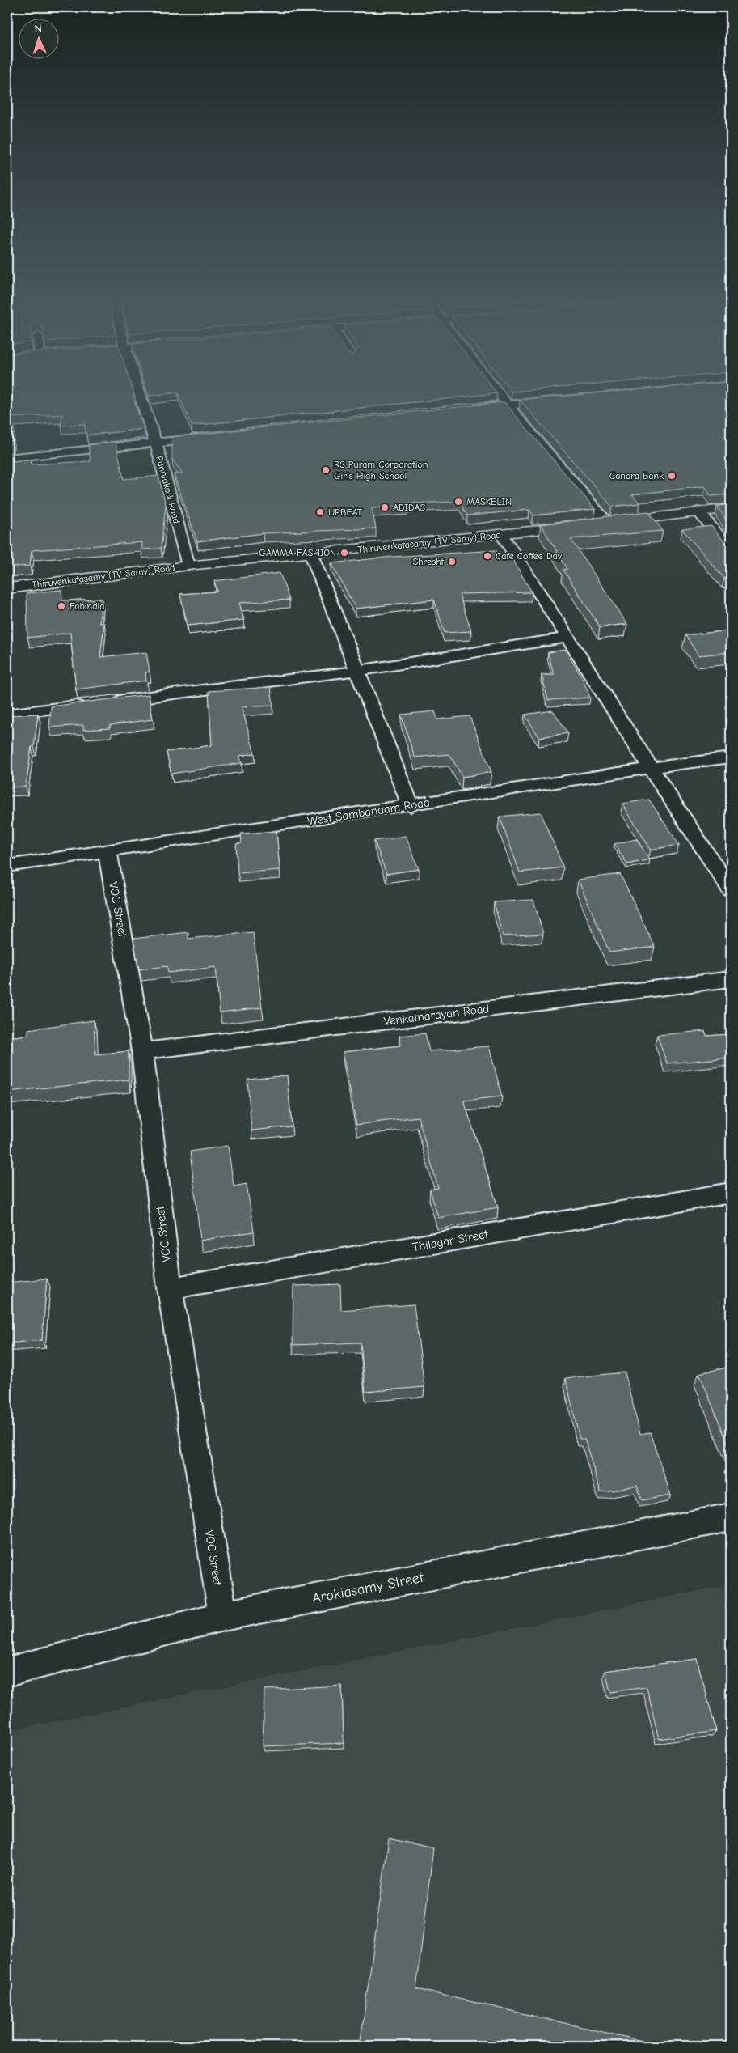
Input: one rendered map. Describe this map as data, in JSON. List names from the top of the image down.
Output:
{
  "streets": {
    "main road": ["Thiruvenkatasamy (TV Samy) Road"],
    "street": [
      "Punniakodi Road",
      "West Sambandam Road",
      "VOC Street",
      "Venkatnarayan Road",
      "Thilagar Street",
      "Arokiasamy Street"
    ]
  },
  "crossings": [
    ["Punniakodi Road", "Thiruvenkatasamy (TV Samy) Road"],
    ["West Sambandam Road", "VOC Street"],
    ["VOC Street", "Venkatnarayan Road"],
    ["VOC Street", "Thilagar Street"],
    ["VOC Street", "Arokiasamy Street"]
  ],
  "places": [
    "RS Puram Corporation Girls High School",
    "Canara Bank",
    "MASKELIN",
    "ADIDAS",
    "UPBEAT",
    "GAMMA FASHION",
    "Cafe Coffee Day",
    "Shresht",
    "Fabindia"
  ],
  "north": "top"
}
